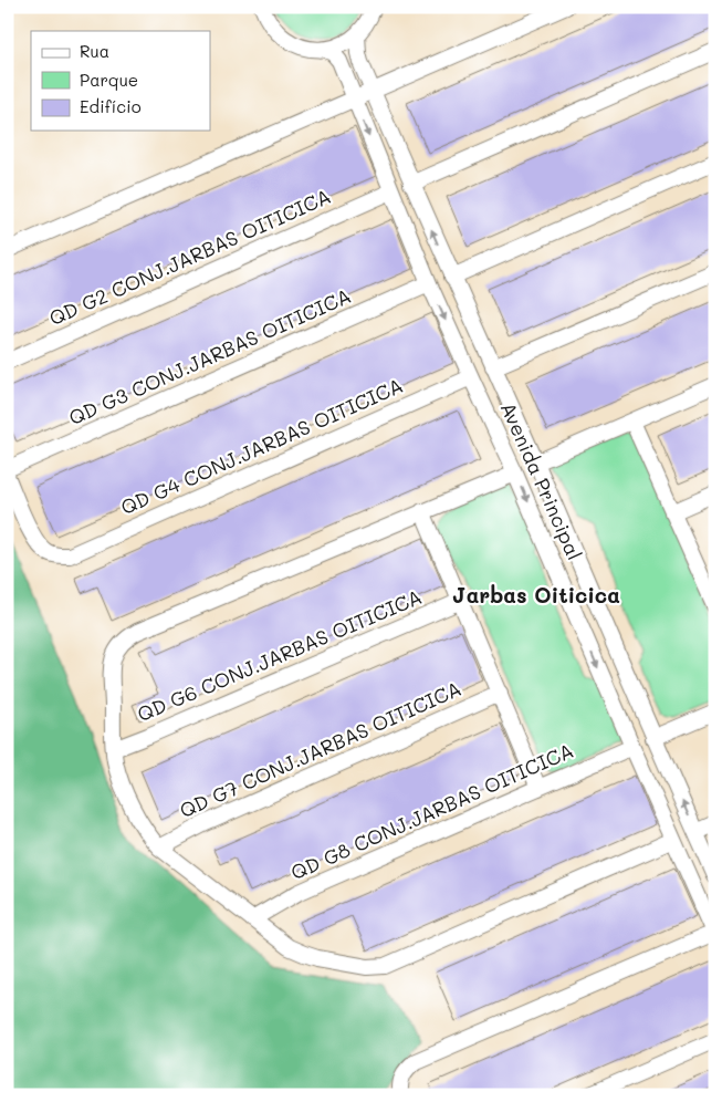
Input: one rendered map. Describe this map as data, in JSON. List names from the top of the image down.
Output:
{
  "streets": {
    "street": [
      "QD G2 CONJ.JARBAS OITICICA",
      "QD G3 CONJ.JARBAS OITICICA",
      "QD G4 CONJ.JARBAS OITICICA",
      "Avenida Principal",
      "QD G6 CONJ.JARBAS OITICICA",
      "QD G7 CONJ.JARBAS OITICICA",
      "QD G8 CONJ.JARBAS OITICICA"
    ]
  },
  "crossings": [
    ["QD G2 CONJ.JARBAS OITICICA", "Avenida Principal"],
    ["QD G3 CONJ.JARBAS OITICICA", "Avenida Principal"],
    ["QD G4 CONJ.JARBAS OITICICA", "Avenida Principal"],
    ["Avenida Principal", "QD G8 CONJ.JARBAS OITICICA"]
  ],
  "districts": ["Jarbas Oiticica"],
  "legend": ["Rua", "Parque", "Edifício"]
}
